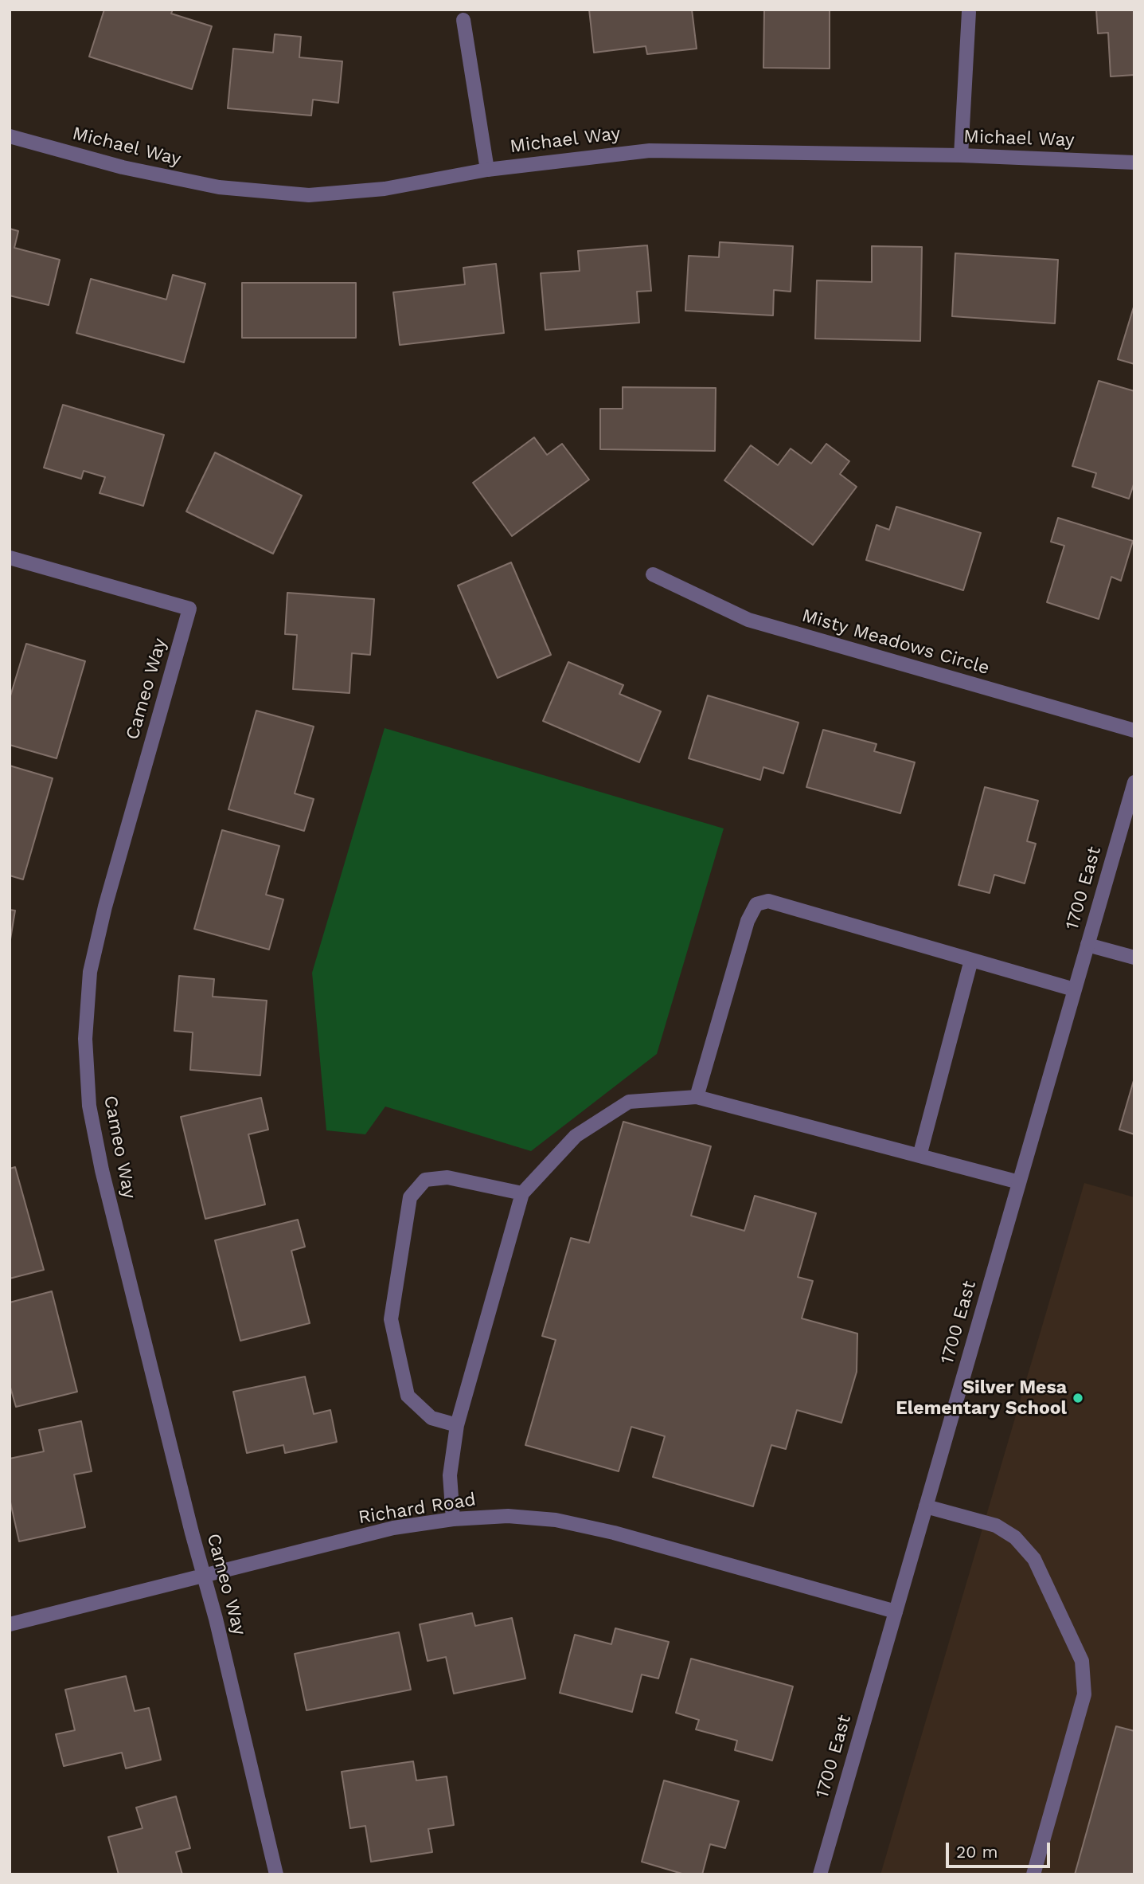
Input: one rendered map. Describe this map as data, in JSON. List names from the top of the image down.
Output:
{
  "streets": {
    "street": [
      "Michael Way",
      "Misty Meadows Circle",
      "Cameo Way",
      "1700 East",
      "Richard Road"
    ]
  },
  "crossings": [
    ["Cameo Way", "Richard Road"],
    ["1700 East", "Richard Road"]
  ],
  "places": ["Silver Mesa Elementary School"],
  "scale_bar": "20 m"
}
